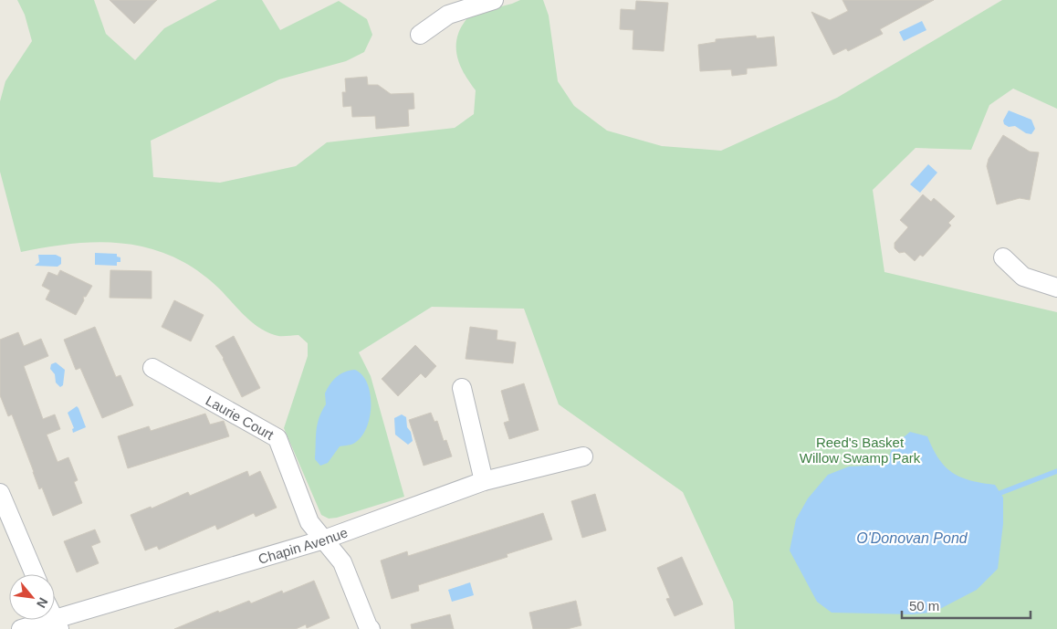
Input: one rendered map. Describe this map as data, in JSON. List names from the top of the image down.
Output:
{
  "streets": {
    "street": ["Laurie Court", "Chapin Avenue"]
  },
  "crossings": [
    ["Laurie Court", "Chapin Avenue"]
  ],
  "water": ["O'Donovan Pond"],
  "parks": ["Reed's Basket Willow Swamp Park"],
  "scale_bar": "50 m",
  "north": "bottom right"
}
